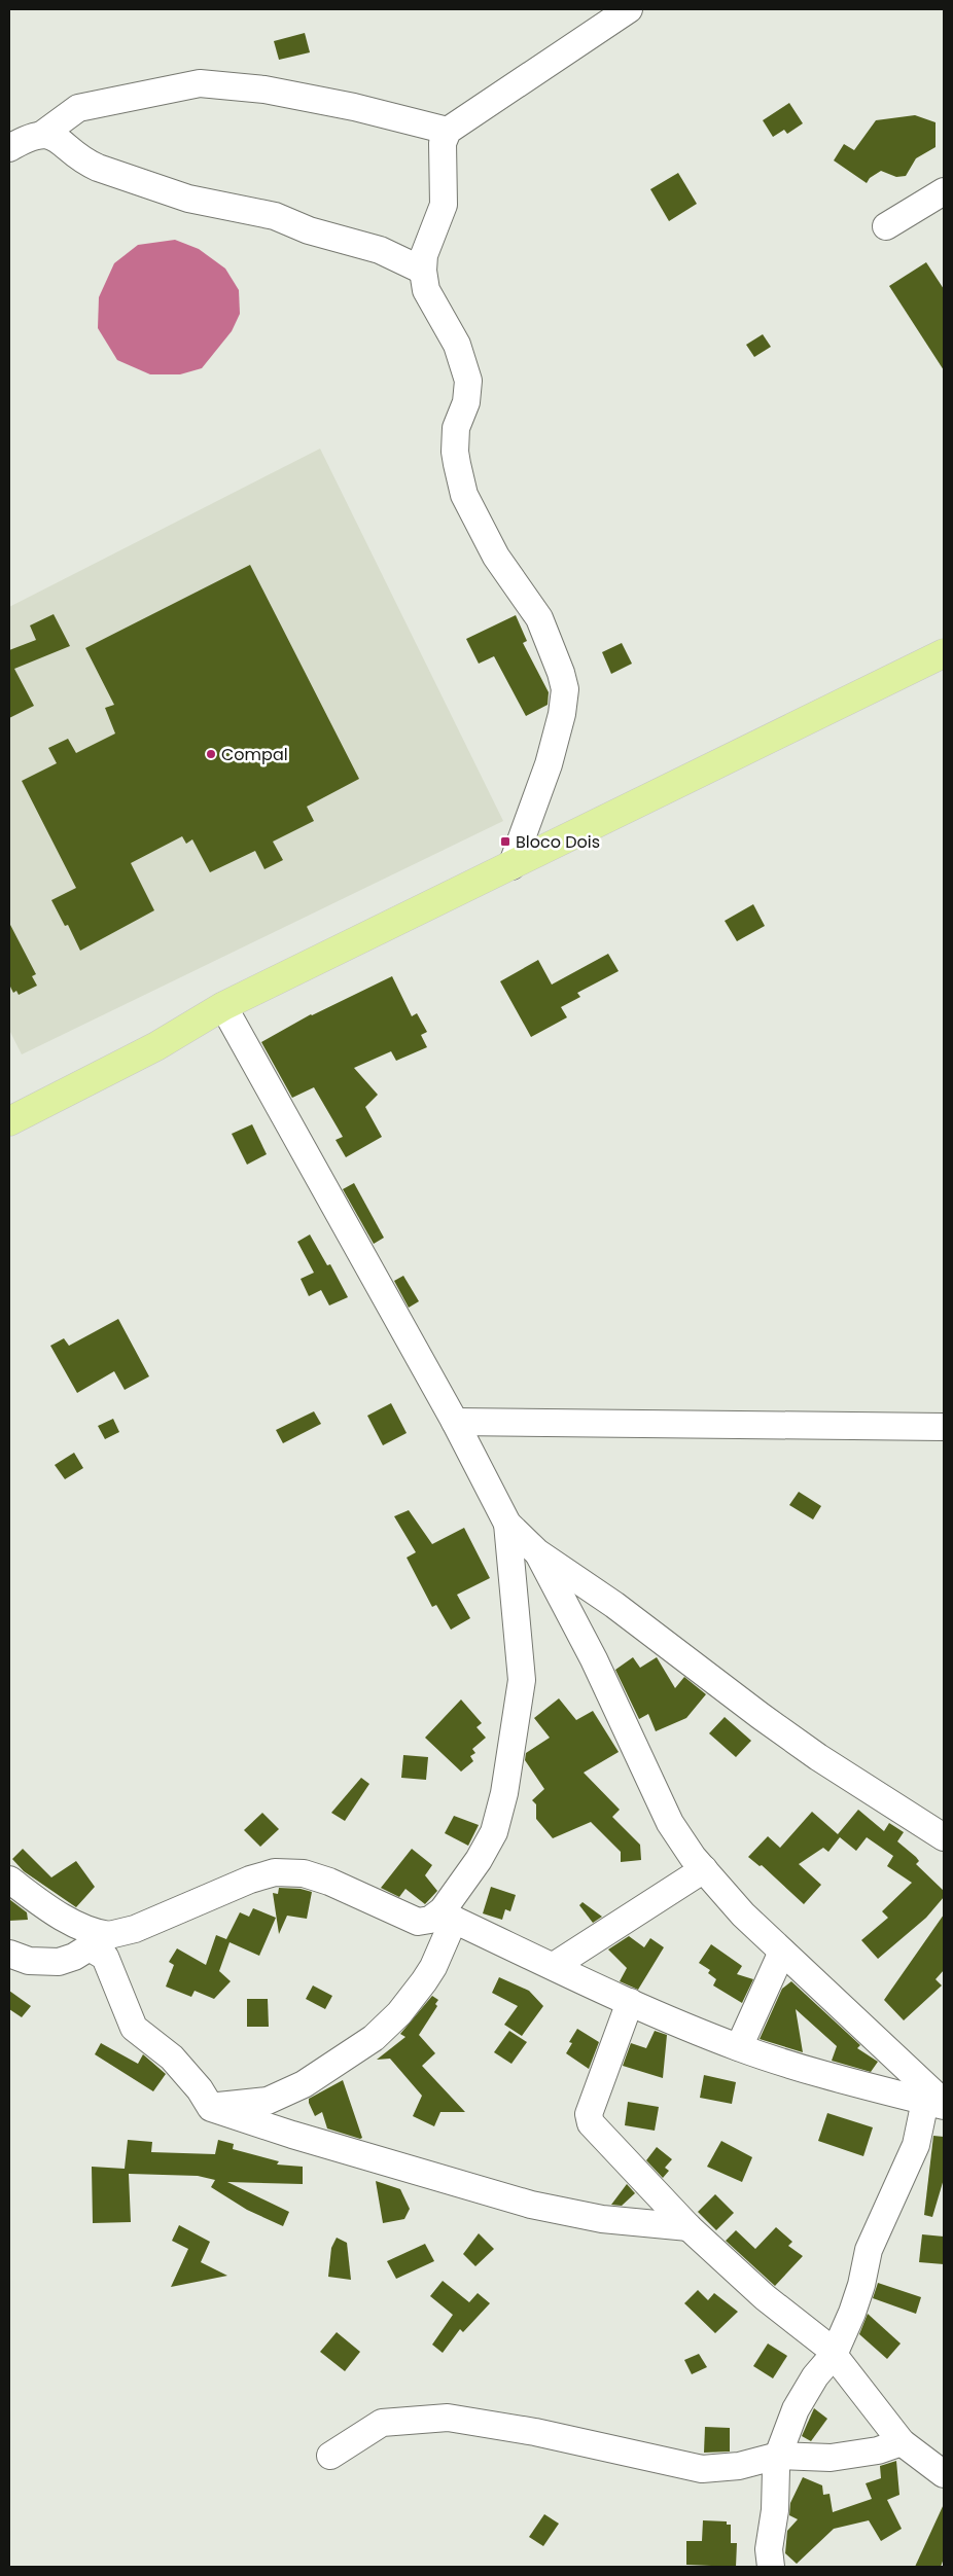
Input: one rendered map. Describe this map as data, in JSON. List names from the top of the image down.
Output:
{
  "places": {
    "other": ["Compal"],
    "transit": ["Bloco Dois"]
  }
}
